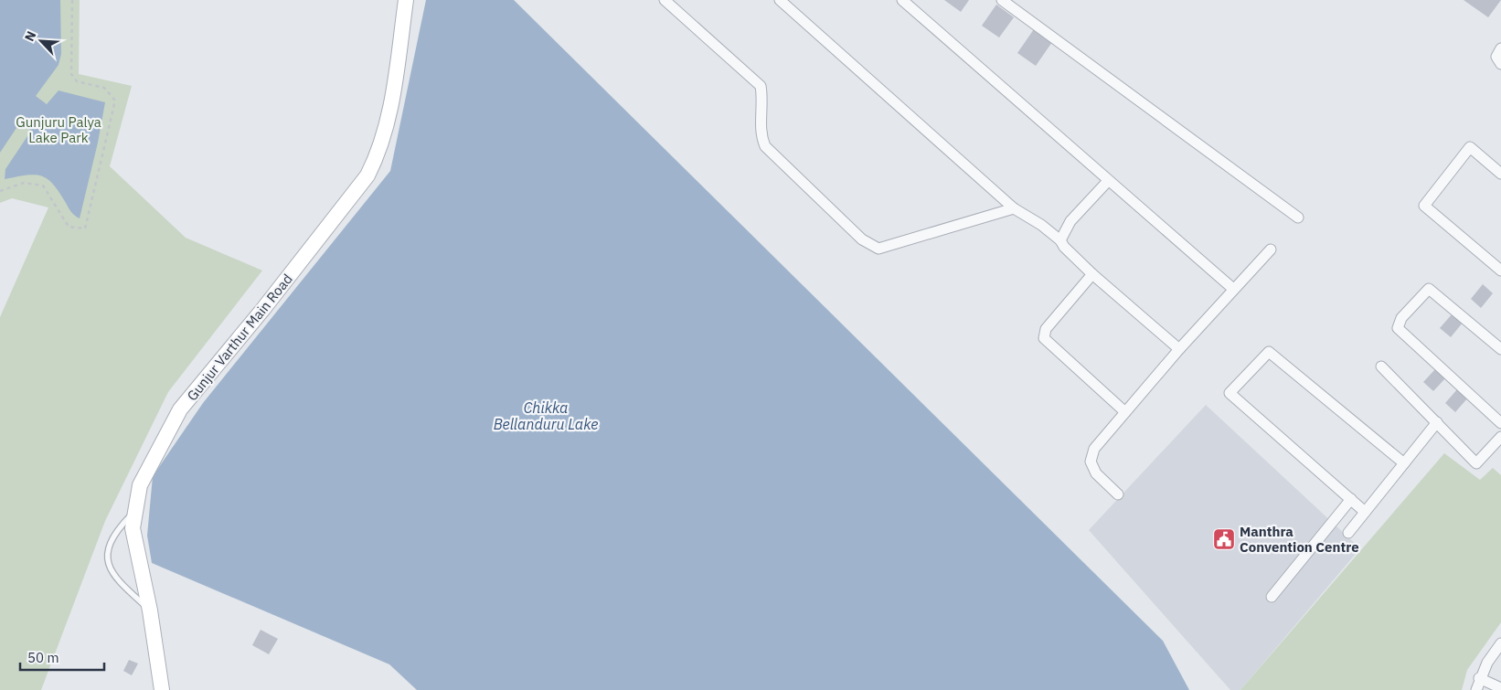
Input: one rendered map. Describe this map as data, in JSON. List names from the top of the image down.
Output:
{
  "streets": {
    "main road": ["Gunjur Varthur Main Road"]
  },
  "water": ["Chikka Bellanduru Lake"],
  "parks": ["Gunjuru Palya Lake Park"],
  "places": {
    "public building": ["Manthra Convention Centre"]
  },
  "scale_bar": "50 m",
  "north": "top left"
}
